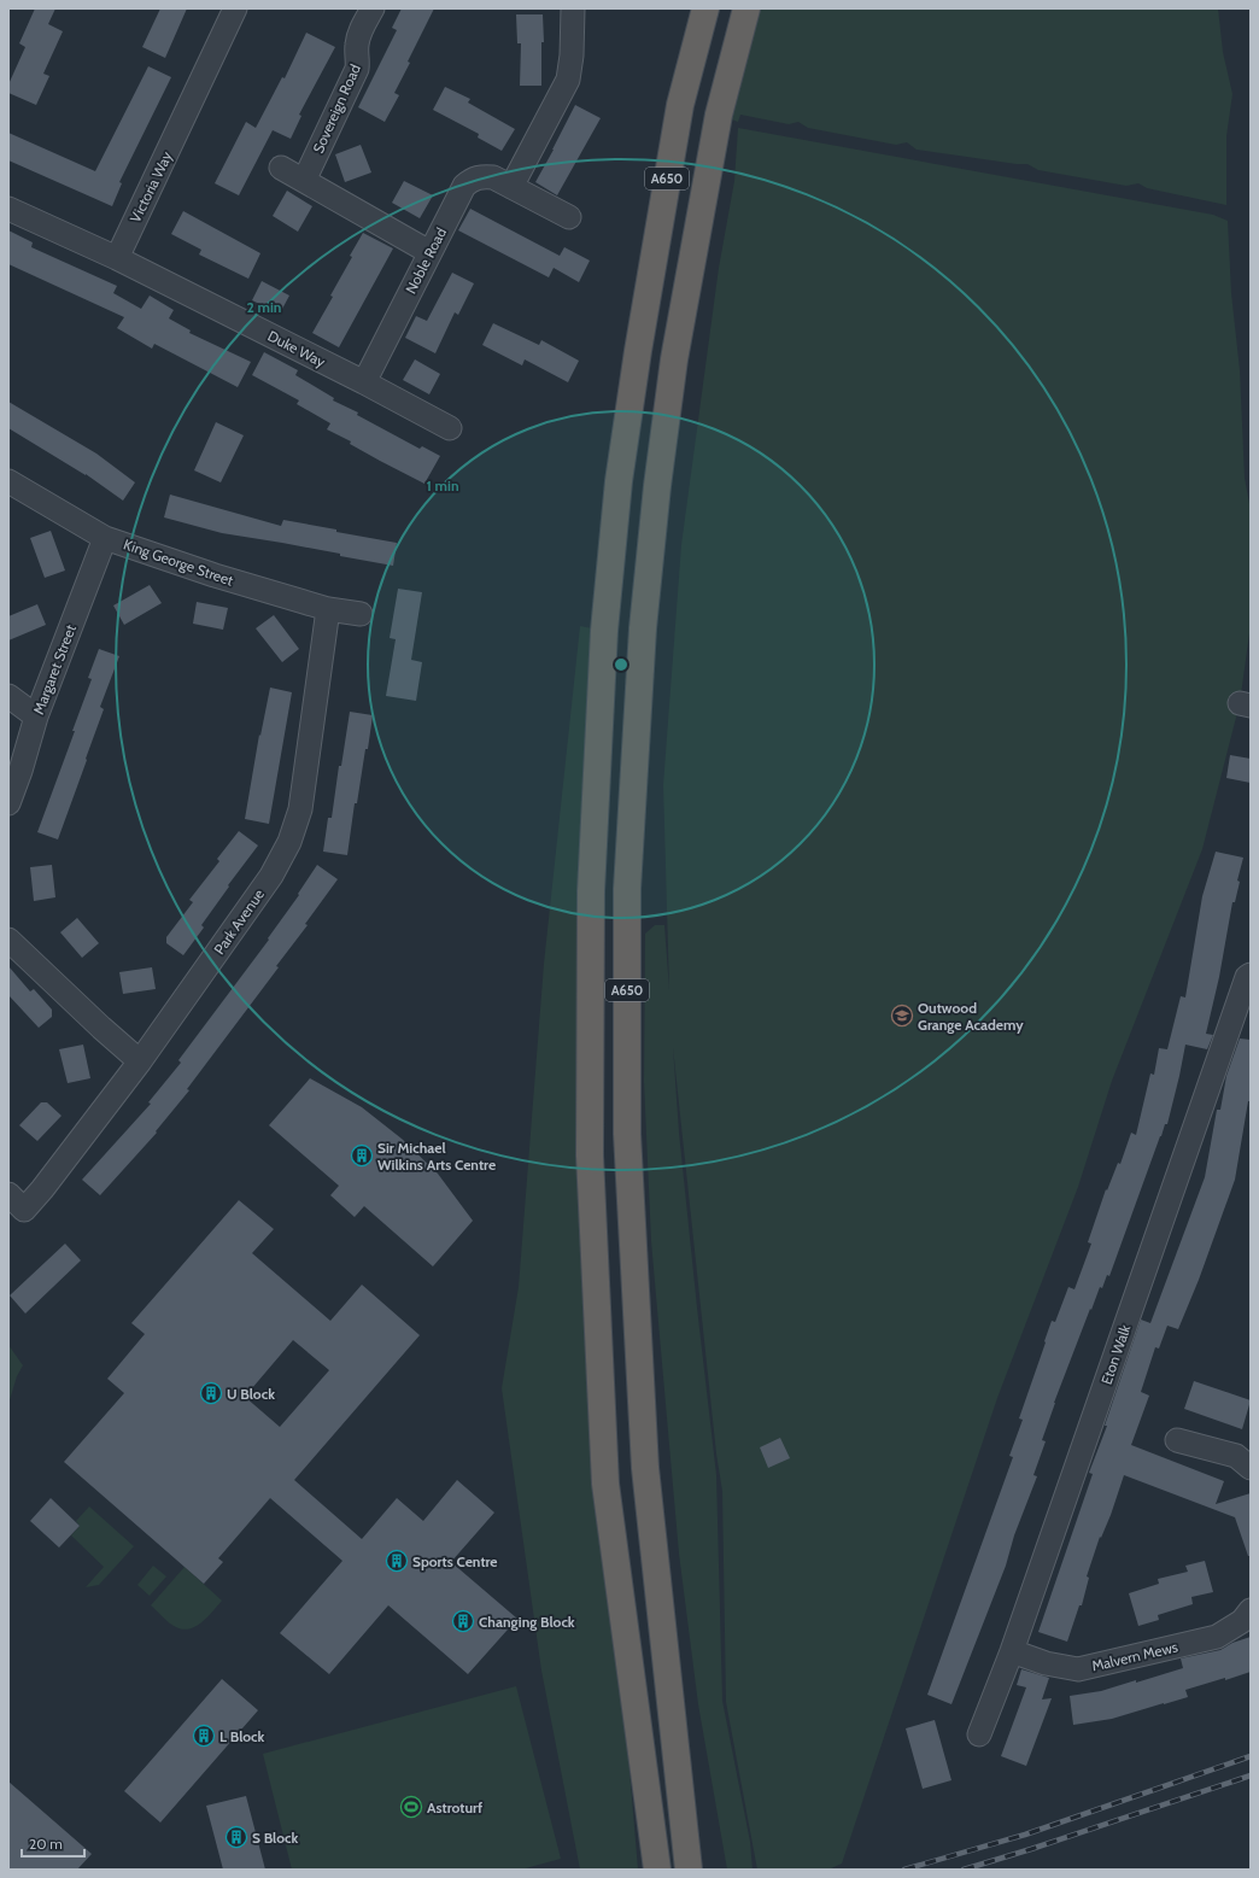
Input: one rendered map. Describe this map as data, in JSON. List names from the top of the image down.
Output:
{
  "streets": {
    "highway": ["A650"],
    "street": [
      "Sovereign Road",
      "Victoria Way",
      "Noble Road",
      "Duke Way",
      "King George Street",
      "Margaret Street",
      "Park Avenue",
      "Eton Walk",
      "Malvern Mews"
    ]
  },
  "crossings": [
    ["Victoria Way", "Duke Way"],
    ["Noble Road", "Duke Way"],
    ["King George Street", "Margaret Street"],
    ["King George Street", "Park Avenue"],
    ["Eton Walk", "Malvern Mews"]
  ],
  "places": {
    "school or university": ["Outwood Grange Academy"],
    "building": [
      "Sir Michael Wilkins Arts Centre",
      "U Block",
      "Sports Centre",
      "Changing Block",
      "L Block",
      "S Block"
    ],
    "sports": ["Astroturf"]
  },
  "scale_bar": "20 m",
  "rings": ["2 min", "1 min"]
}
